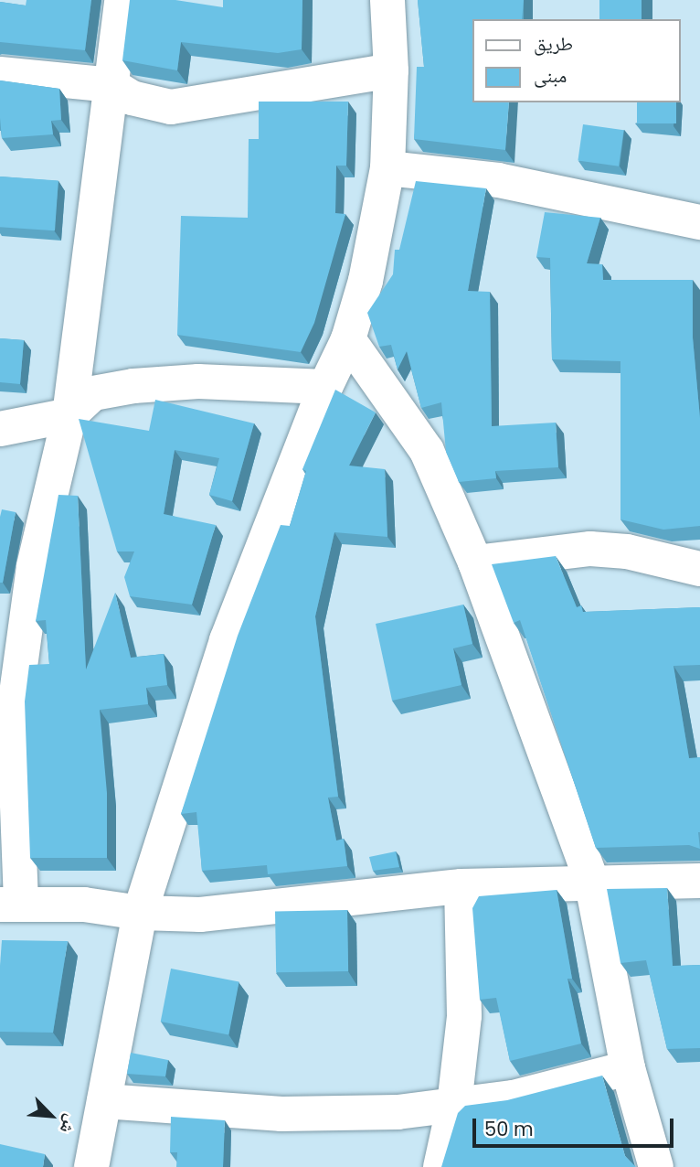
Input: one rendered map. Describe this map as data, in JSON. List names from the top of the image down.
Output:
{
  "legend": ["طريق", "مبنى"],
  "scale_bar": "50 m",
  "north": "bottom right"
}
